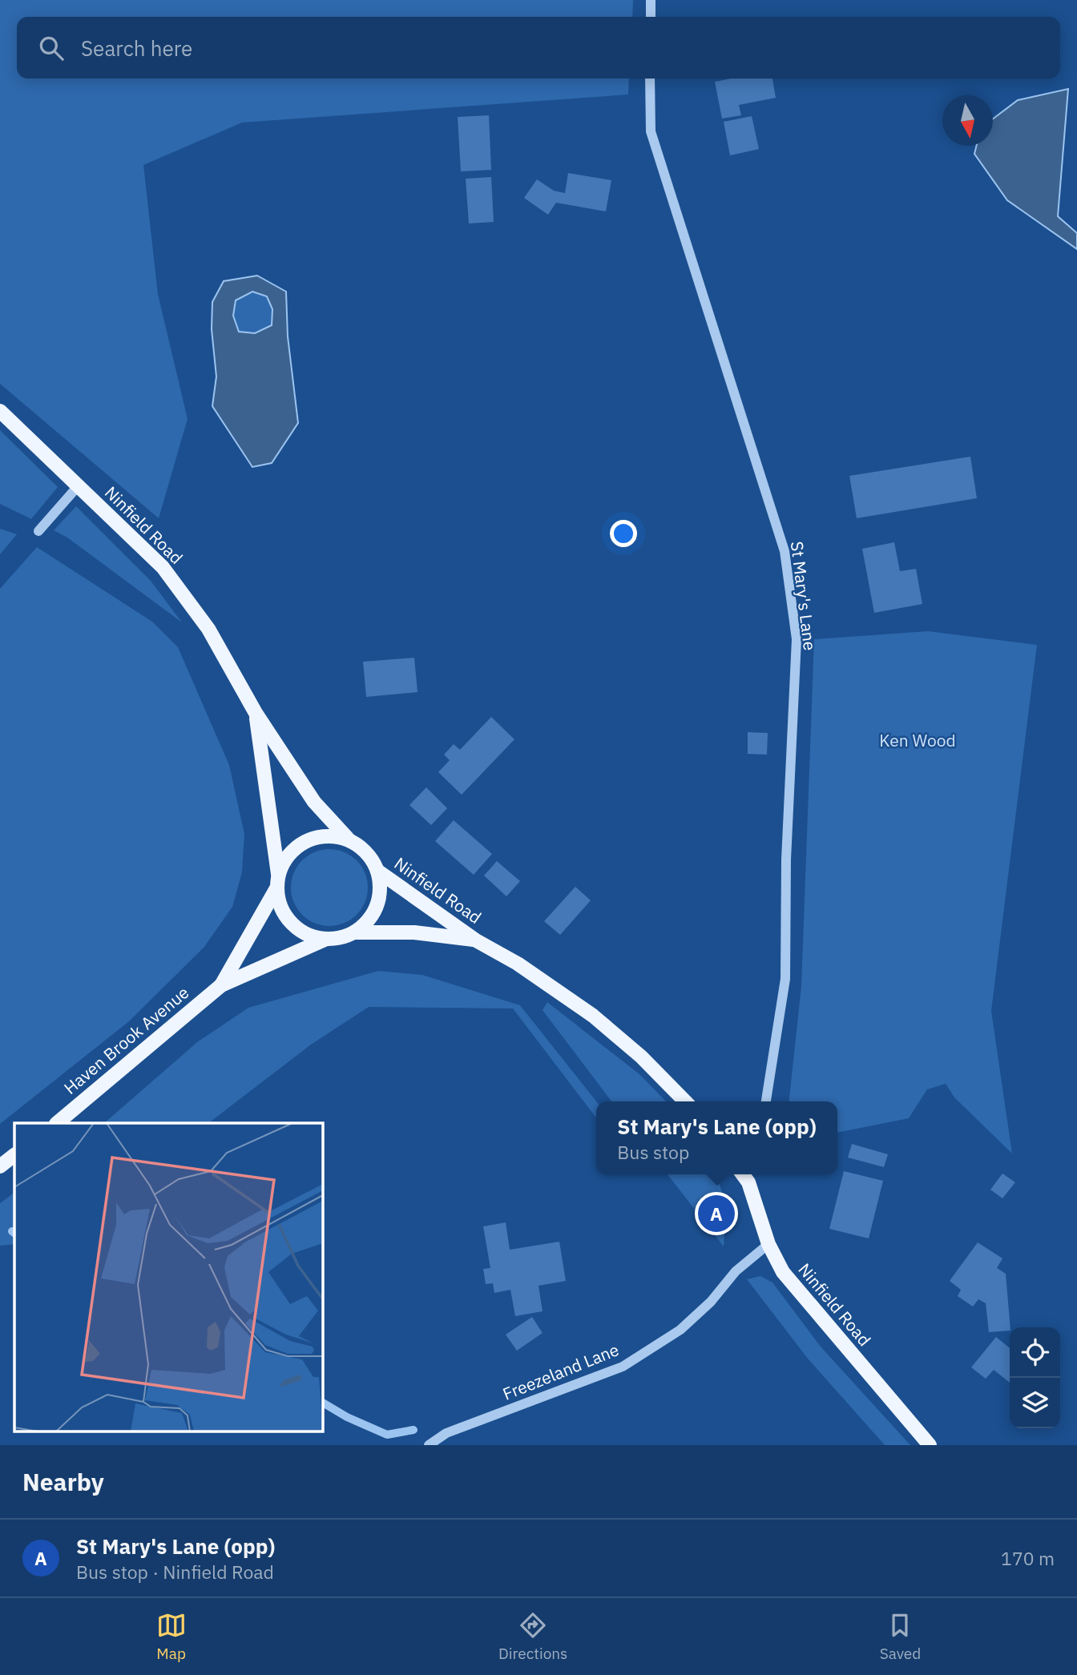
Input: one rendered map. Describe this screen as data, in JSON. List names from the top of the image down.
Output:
{
  "streets": {
    "main road": ["Ninfield Road", "Haven Brook Avenue"],
    "street": ["St Mary's Lane", "Freezeland Lane"]
  },
  "crossings": [
    ["Ninfield Road", "Haven Brook Avenue"],
    ["Ninfield Road", "Freezeland Lane"]
  ],
  "parks": ["Ken Wood"],
  "north": "bottom",
  "page": {
    "search": "Search here",
    "popup": ["St Mary's Lane (opp)", "Bus stop"],
    "pins": "A",
    "heading": "Nearby",
    "list": [
      {
        "mark": "A",
        "name": "St Mary's Lane (opp)",
        "note": "Bus stop · Ninfield Road",
        "value": "170 m"
      }
    ],
    "nav": ["Map", "Directions", "Saved"]
  }
}
